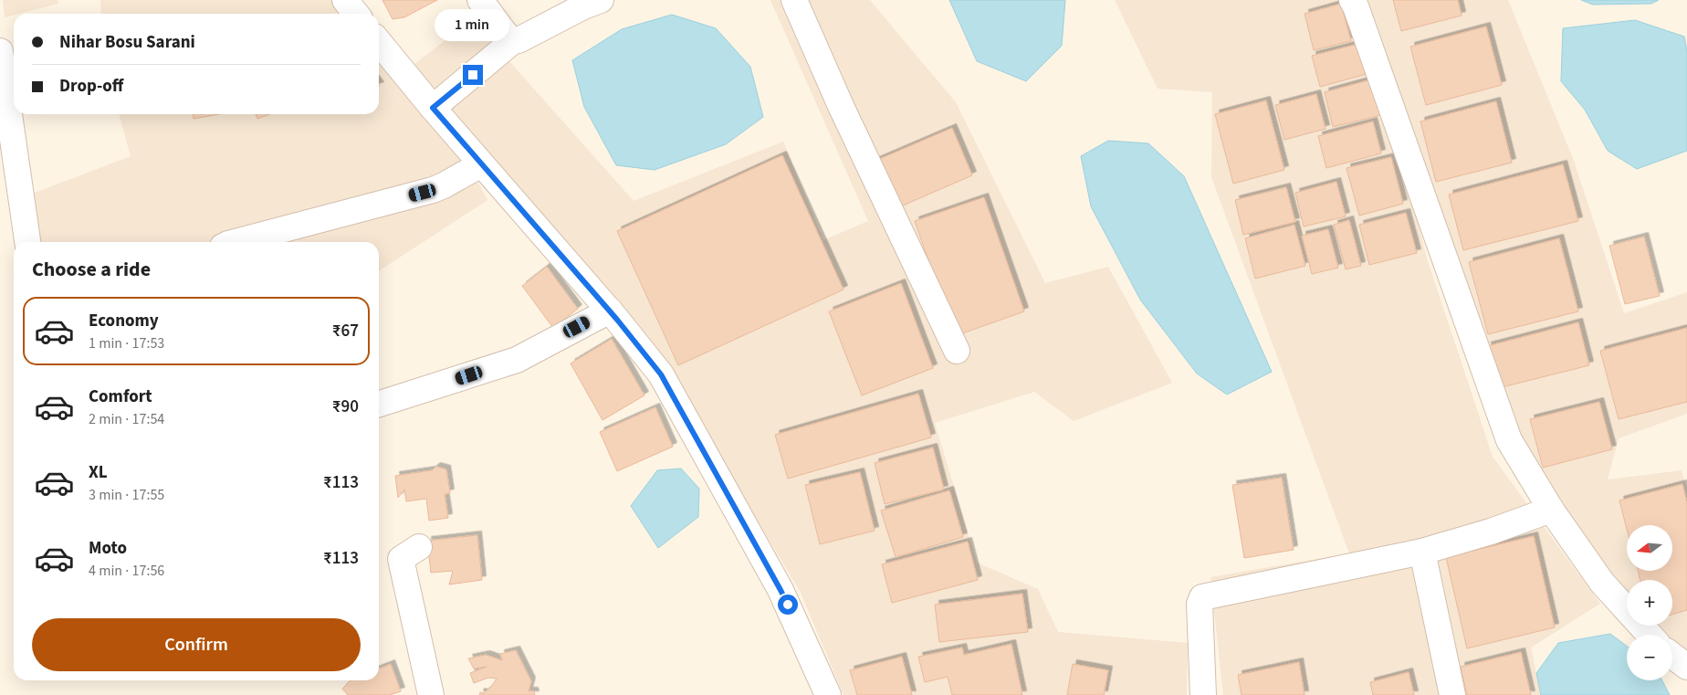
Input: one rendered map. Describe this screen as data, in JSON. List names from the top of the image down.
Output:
{
  "north": "left",
  "page": {
    "bubble": "1 min",
    "banner": ["Nihar Bosu Sarani", "Drop-off"],
    "heading": "Choose a ride",
    "list": [
      {
        "name": "Economy",
        "note": "1 min · 17:53",
        "value": "₹67"
      },
      {
        "name": "Comfort",
        "note": "2 min · 17:54",
        "value": "₹90"
      },
      {
        "name": "XL",
        "note": "3 min · 17:55",
        "value": "₹113"
      },
      {
        "name": "Moto",
        "note": "4 min · 17:56",
        "value": "₹113"
      }
    ],
    "map_buttons": ["+", "−"],
    "buttons": "Confirm"
  }
}
